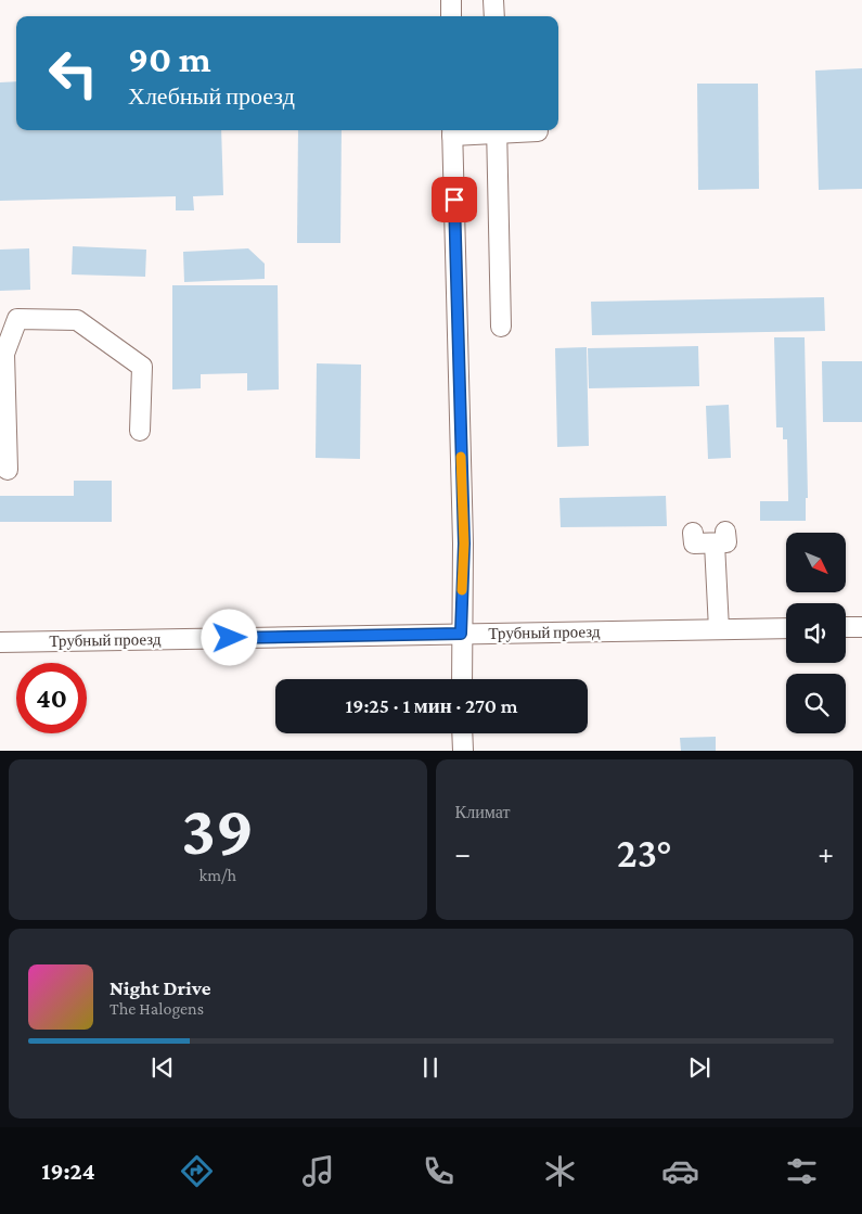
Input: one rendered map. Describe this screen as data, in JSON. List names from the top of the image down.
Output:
{
  "streets": {
    "street": ["Трубный проезд"]
  },
  "north": "bottom right",
  "page": {
    "turn": ["90 m", "Хлебный проезд"],
    "limit": "40",
    "trip": "19:25 · 1 мин · 270 m",
    "tile": [
      ["39", "km/h"],
      "Климат"
    ],
    "heat": ["−", "23°", "+"],
    "song": ["Night Drive", "The Halogens"],
    "tabs": "19:24"
  }
}
